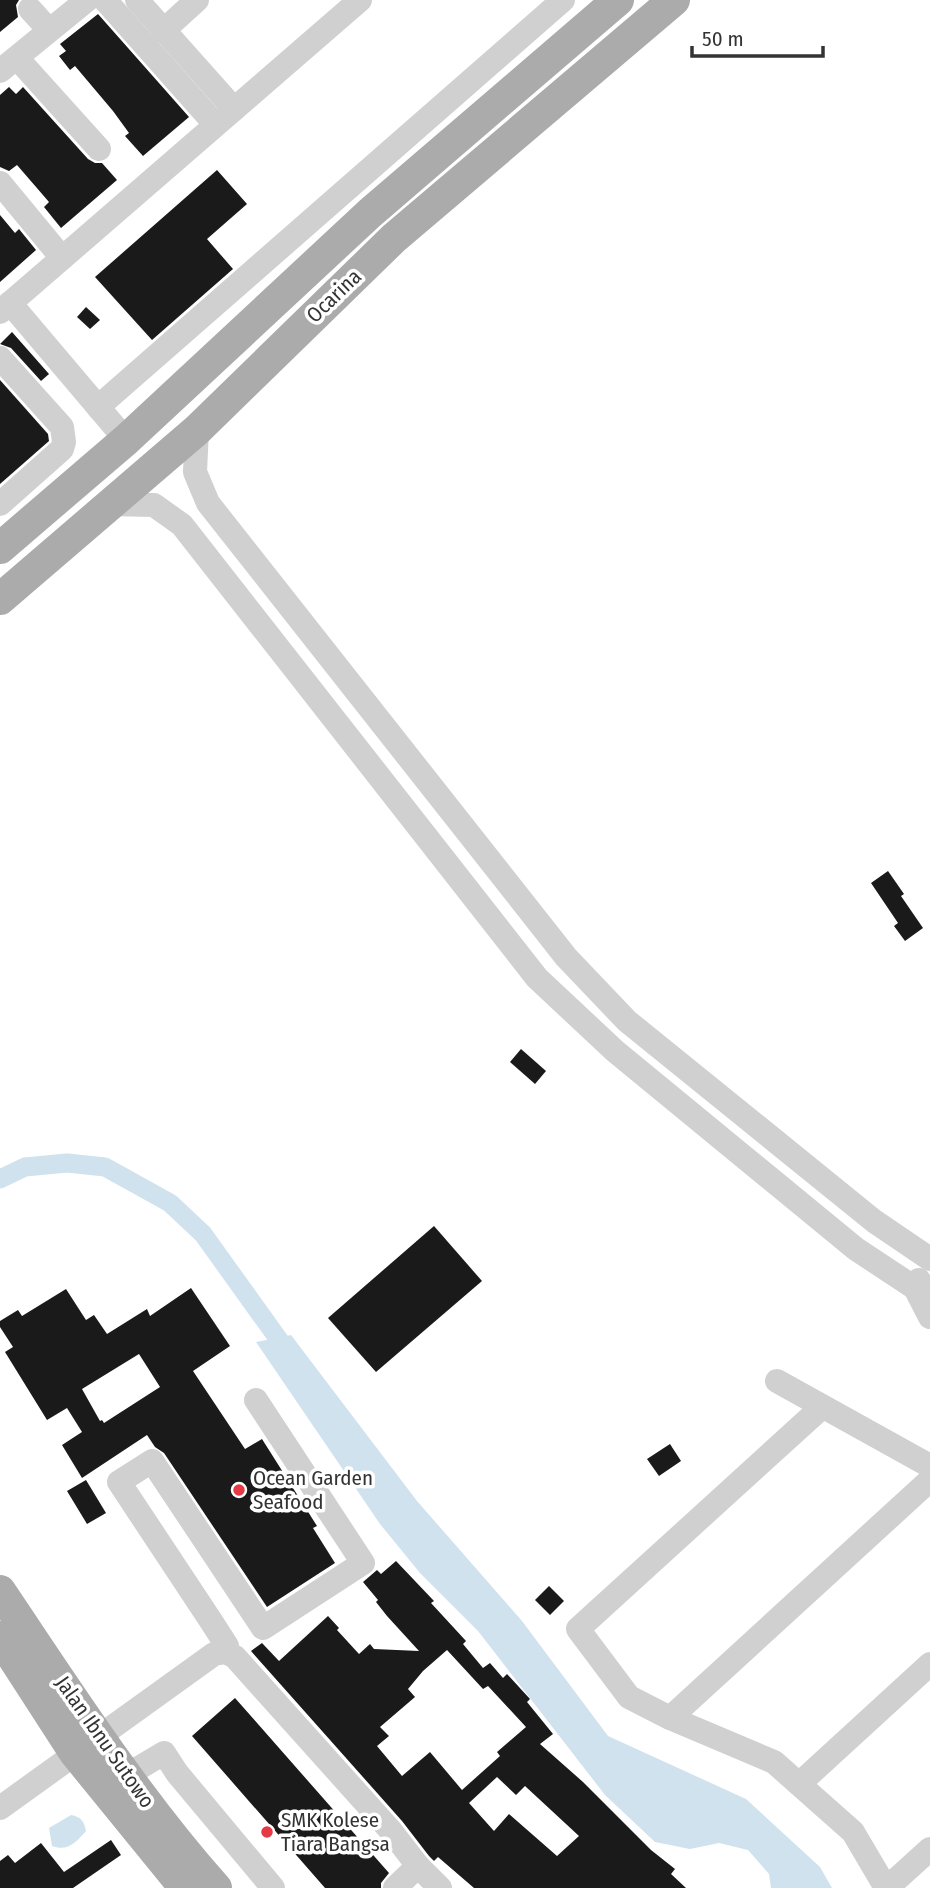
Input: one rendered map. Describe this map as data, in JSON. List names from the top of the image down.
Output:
{
  "streets": {
    "main road": ["Ocarina", "Jalan Ibnu Sutowo"]
  },
  "places": ["Ocean Garden Seafood", "SMK Kolese Tiara Bangsa"],
  "scale_bar": "50 m"
}
